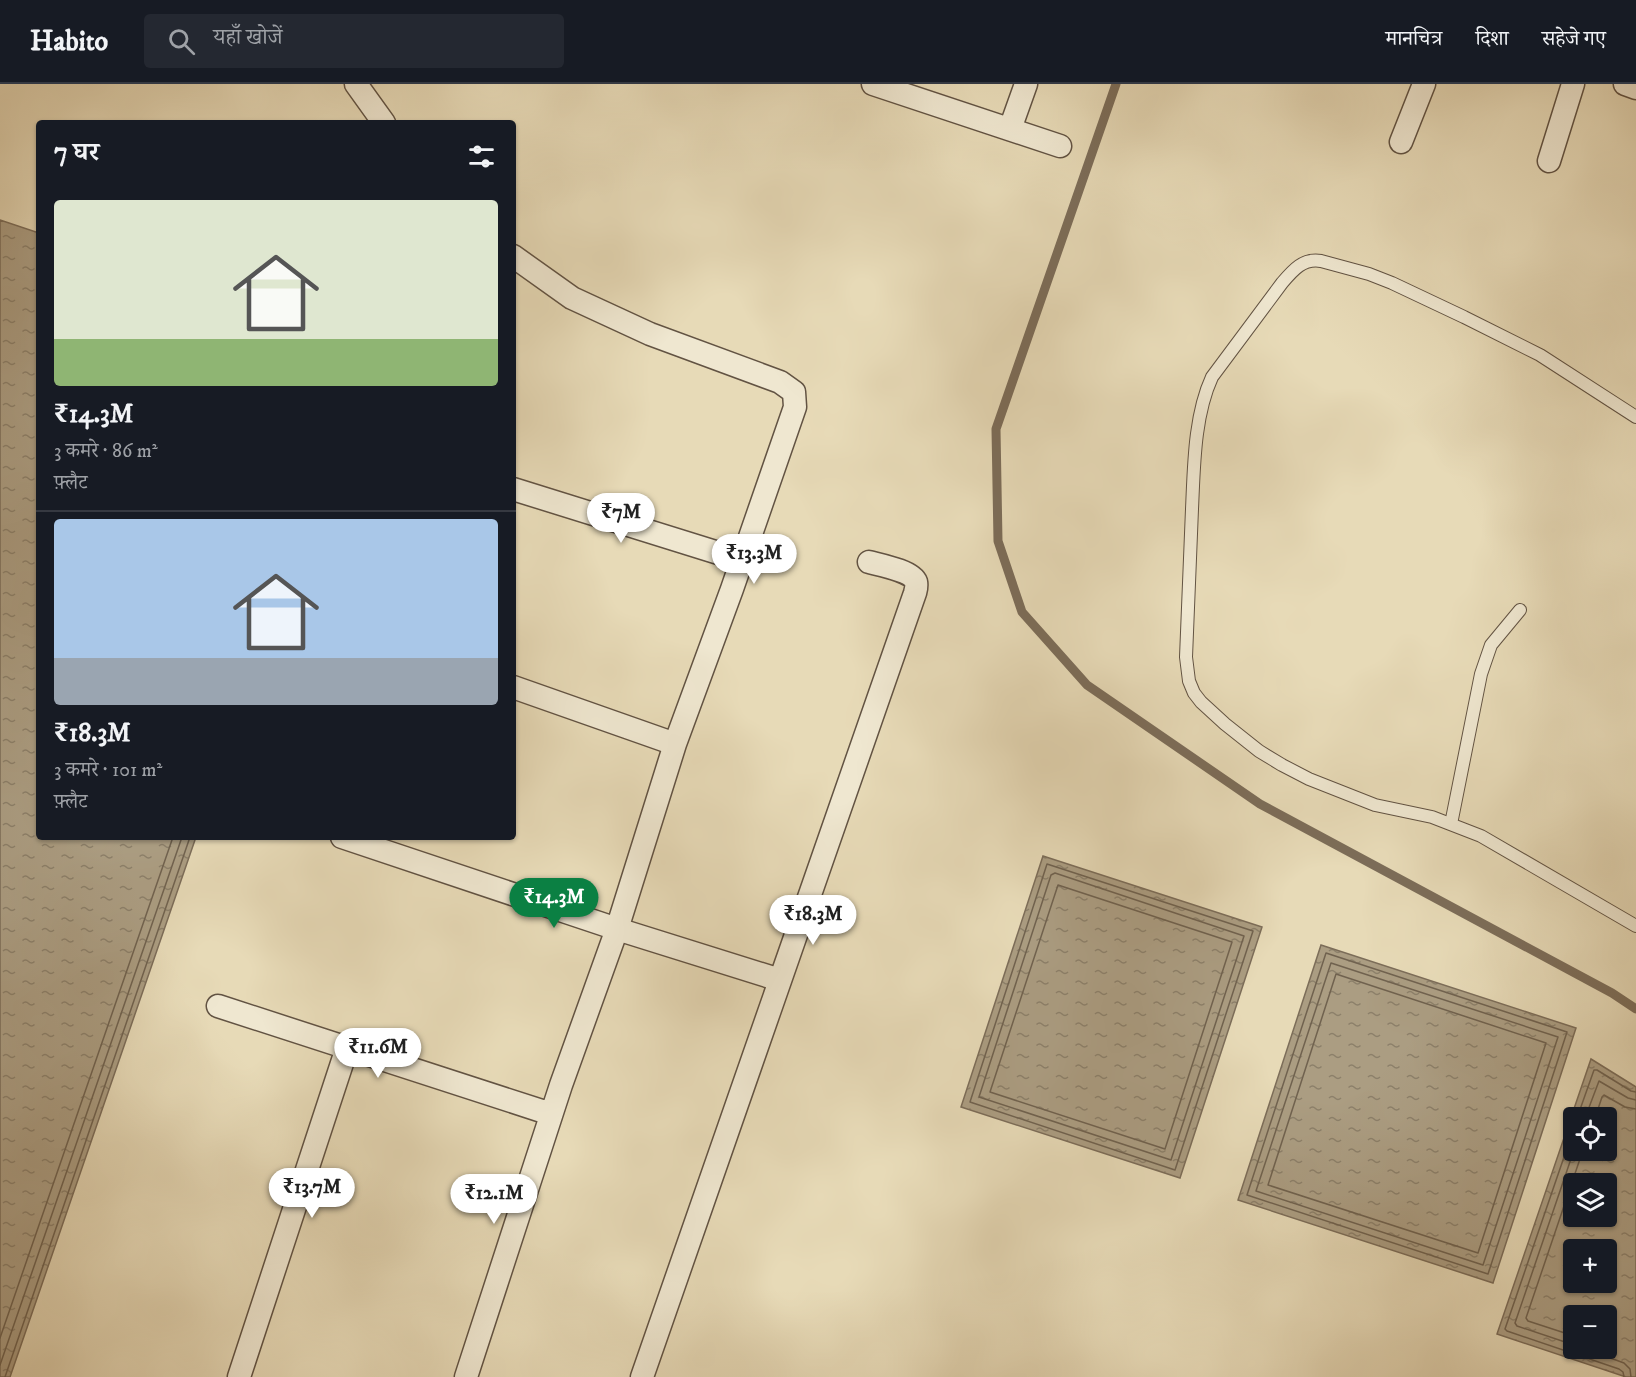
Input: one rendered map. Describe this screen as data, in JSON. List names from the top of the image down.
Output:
{
  "page": {
    "header": "Habito",
    "search": "यहाँ खोजें",
    "nav": ["मानचित्र", "दिशा", "सहेजे गए"],
    "heading": "7 घर",
    "list": [
      {
        "name": "₹14.3M",
        "note": "3 कमरे · 86 m² · फ़्लैट"
      },
      {
        "name": "₹18.3M",
        "note": "3 कमरे · 101 m² · फ़्लैट"
      }
    ],
    "price": [
      "₹7M",
      "₹13.3M",
      "₹14.3M",
      "₹18.3M",
      "₹11.6M",
      "₹13.7M",
      "₹12.1M"
    ],
    "map_buttons": ["+", "−"]
  }
}
